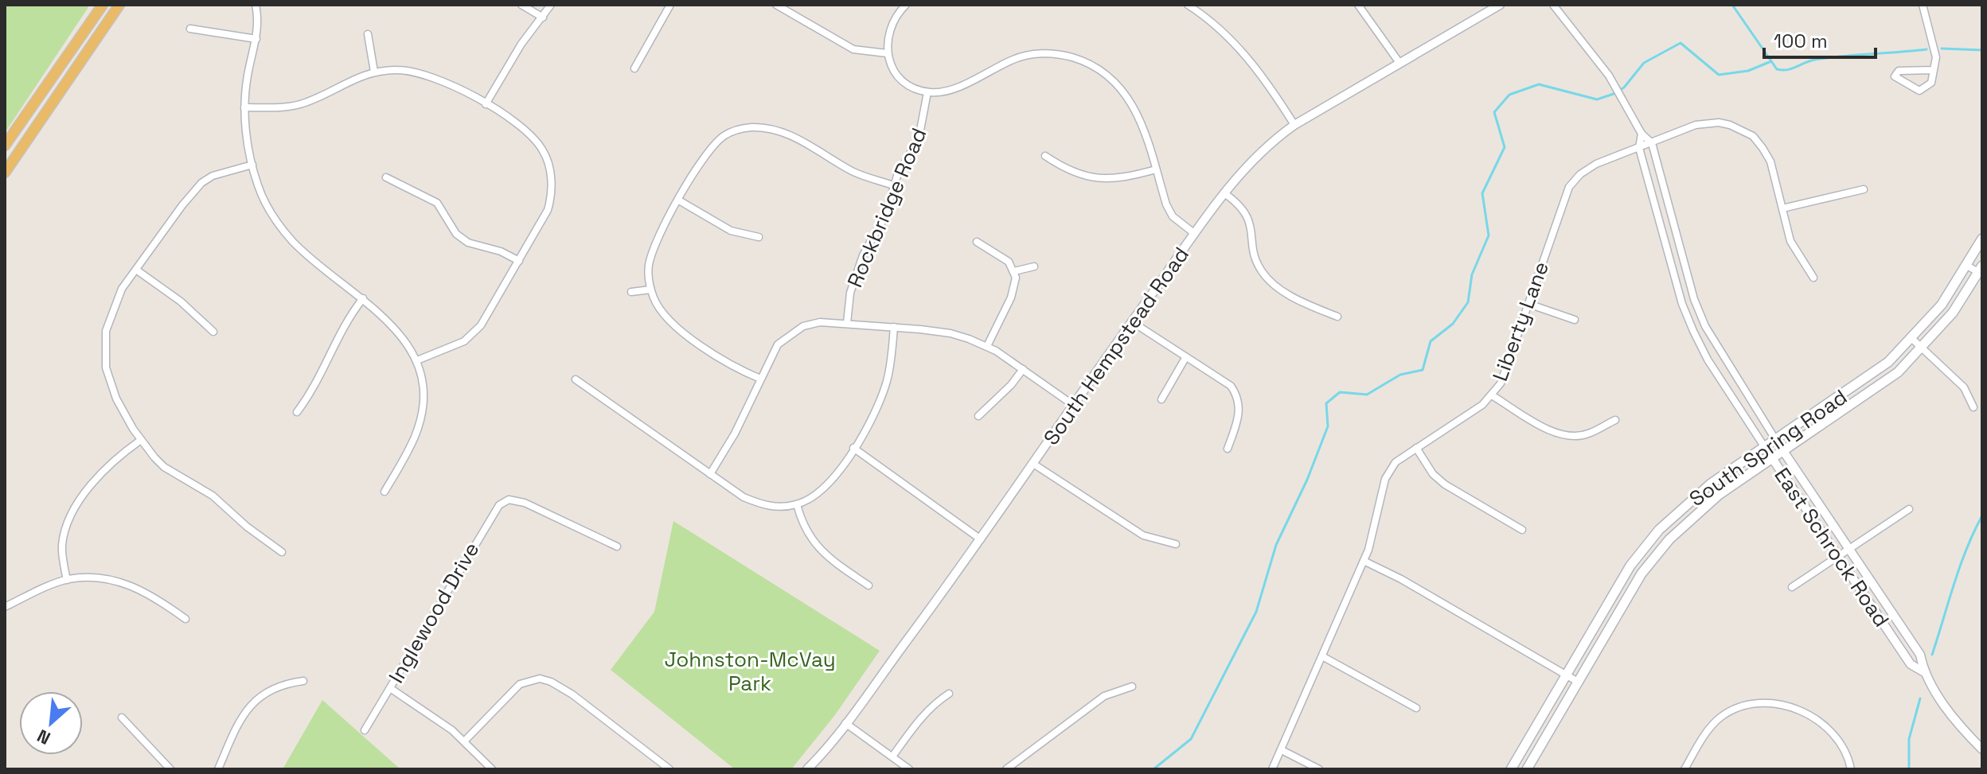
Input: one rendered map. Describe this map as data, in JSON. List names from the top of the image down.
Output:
{
  "streets": {
    "main road": ["South Spring Road"],
    "street": [
      "Rockbridge Road",
      "Liberty Lane",
      "South Hempstead Road",
      "East Schrock Road",
      "Inglewood Drive"
    ]
  },
  "crossings": [
    ["Liberty Lane", "East Schrock Road"],
    ["South Spring Road", "East Schrock Road"]
  ],
  "parks": ["Johnston-McVay Park"],
  "scale_bar": "100 m",
  "north": "bottom left"
}
